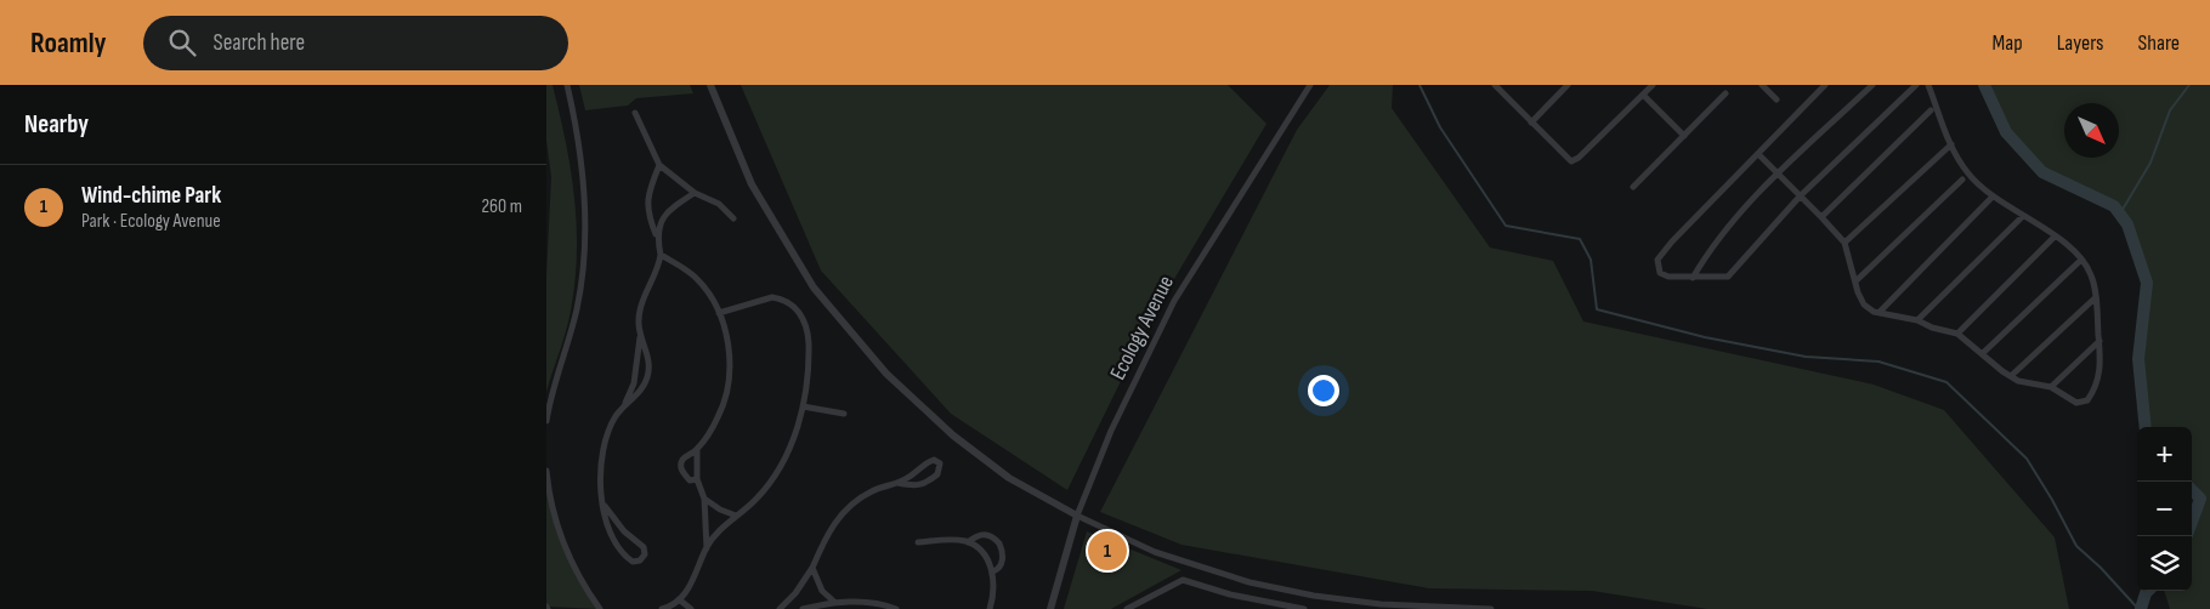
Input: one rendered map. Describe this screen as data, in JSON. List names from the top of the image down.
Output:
{
  "streets": {
    "street": ["Ecology Avenue"]
  },
  "north": "bottom right",
  "page": {
    "header": "Roamly",
    "search": "Search here",
    "nav": ["Map", "Layers", "Share"],
    "heading": "Nearby",
    "list": [
      {
        "mark": "1",
        "name": "Wind-chime Park",
        "note": "Park · Ecology Avenue",
        "value": "260 m"
      }
    ],
    "map_buttons": ["+", "−"],
    "pins": "1"
  }
}
